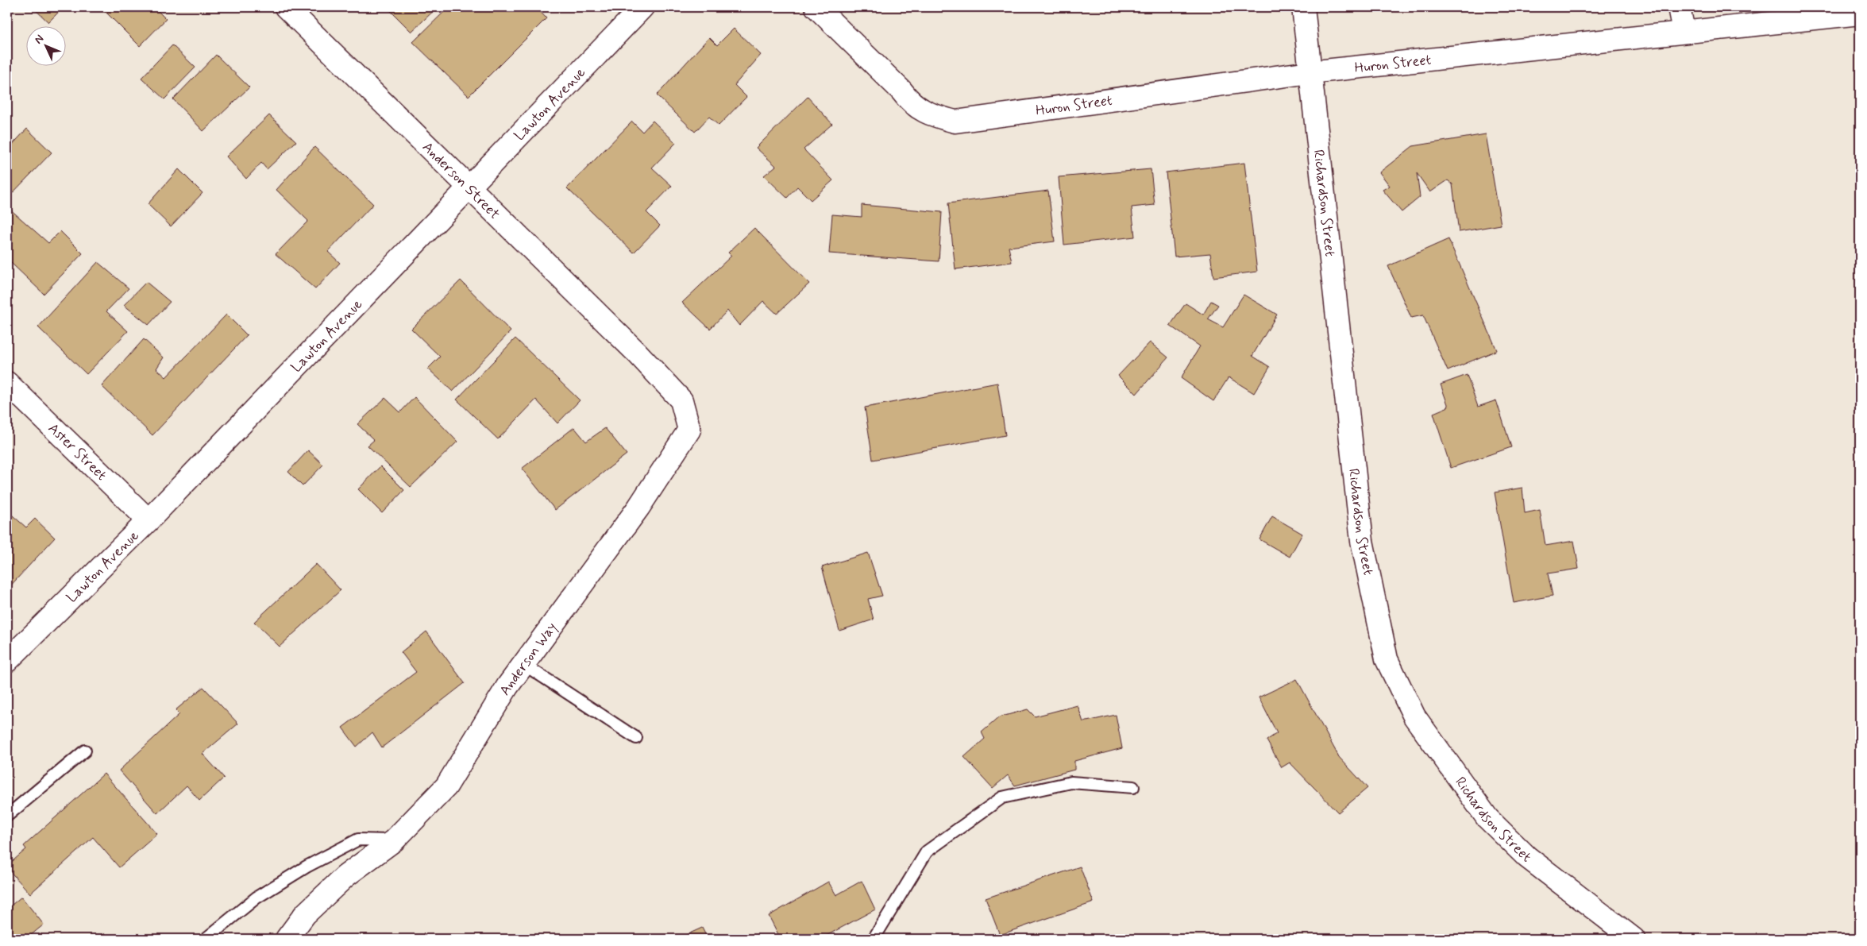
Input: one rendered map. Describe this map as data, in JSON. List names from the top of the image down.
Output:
{
  "streets": {
    "street": [
      "Huron Street",
      "Lawton Avenue",
      "Anderson Street",
      "Richardson Street",
      "Aster Street",
      "Anderson Way"
    ]
  },
  "crossings": [
    ["Huron Street", "Richardson Street"],
    ["Lawton Avenue", "Anderson Street"],
    ["Lawton Avenue", "Aster Street"],
    ["Anderson Street", "Anderson Way"]
  ],
  "north": "top left"
}
